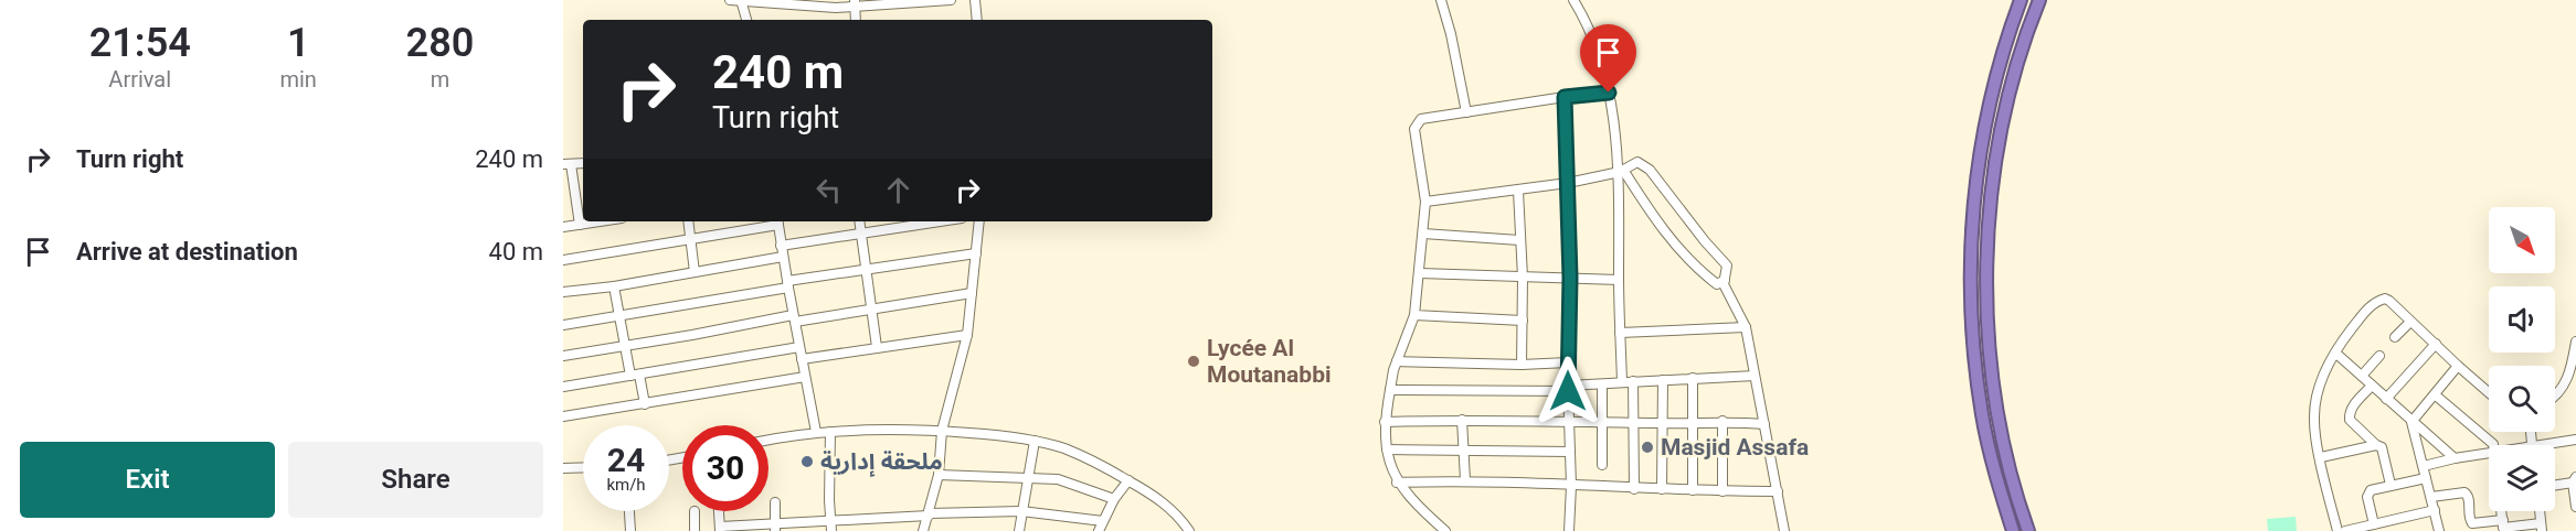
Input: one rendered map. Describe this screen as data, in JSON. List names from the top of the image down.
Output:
{
  "places": ["Lycée Al Moutanabbi", "Masjid Assafa", "ملحقة إدارية"],
  "north": "bottom right",
  "page": {
    "eta": [
      "21:54",
      "Arrival",
      "1",
      "min",
      "280",
      "m"
    ],
    "turn": ["240 m", "Turn right"],
    "list": [
      {
        "name": "Turn right",
        "value": "240 m"
      },
      {
        "name": "Arrive at destination",
        "value": "40 m"
      }
    ],
    "speed": "24 km/h",
    "limit": "30",
    "buttons": ["Exit", "Share"]
  }
}
